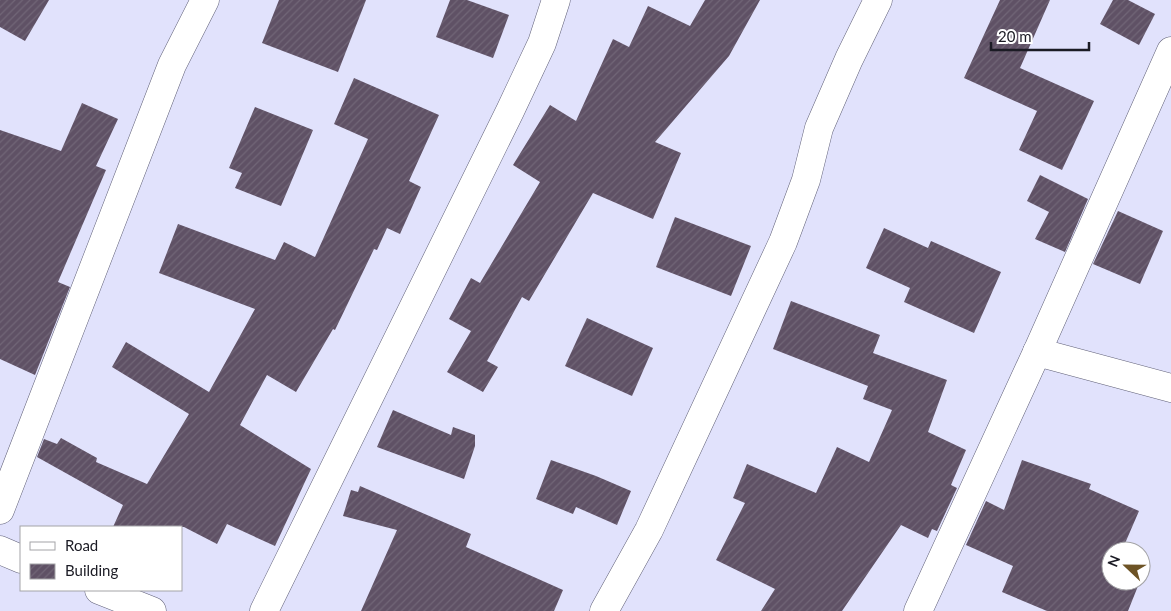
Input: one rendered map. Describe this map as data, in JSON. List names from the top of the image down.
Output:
{
  "legend": ["Road", "Building"],
  "scale_bar": "20 m",
  "north": "left"
}
